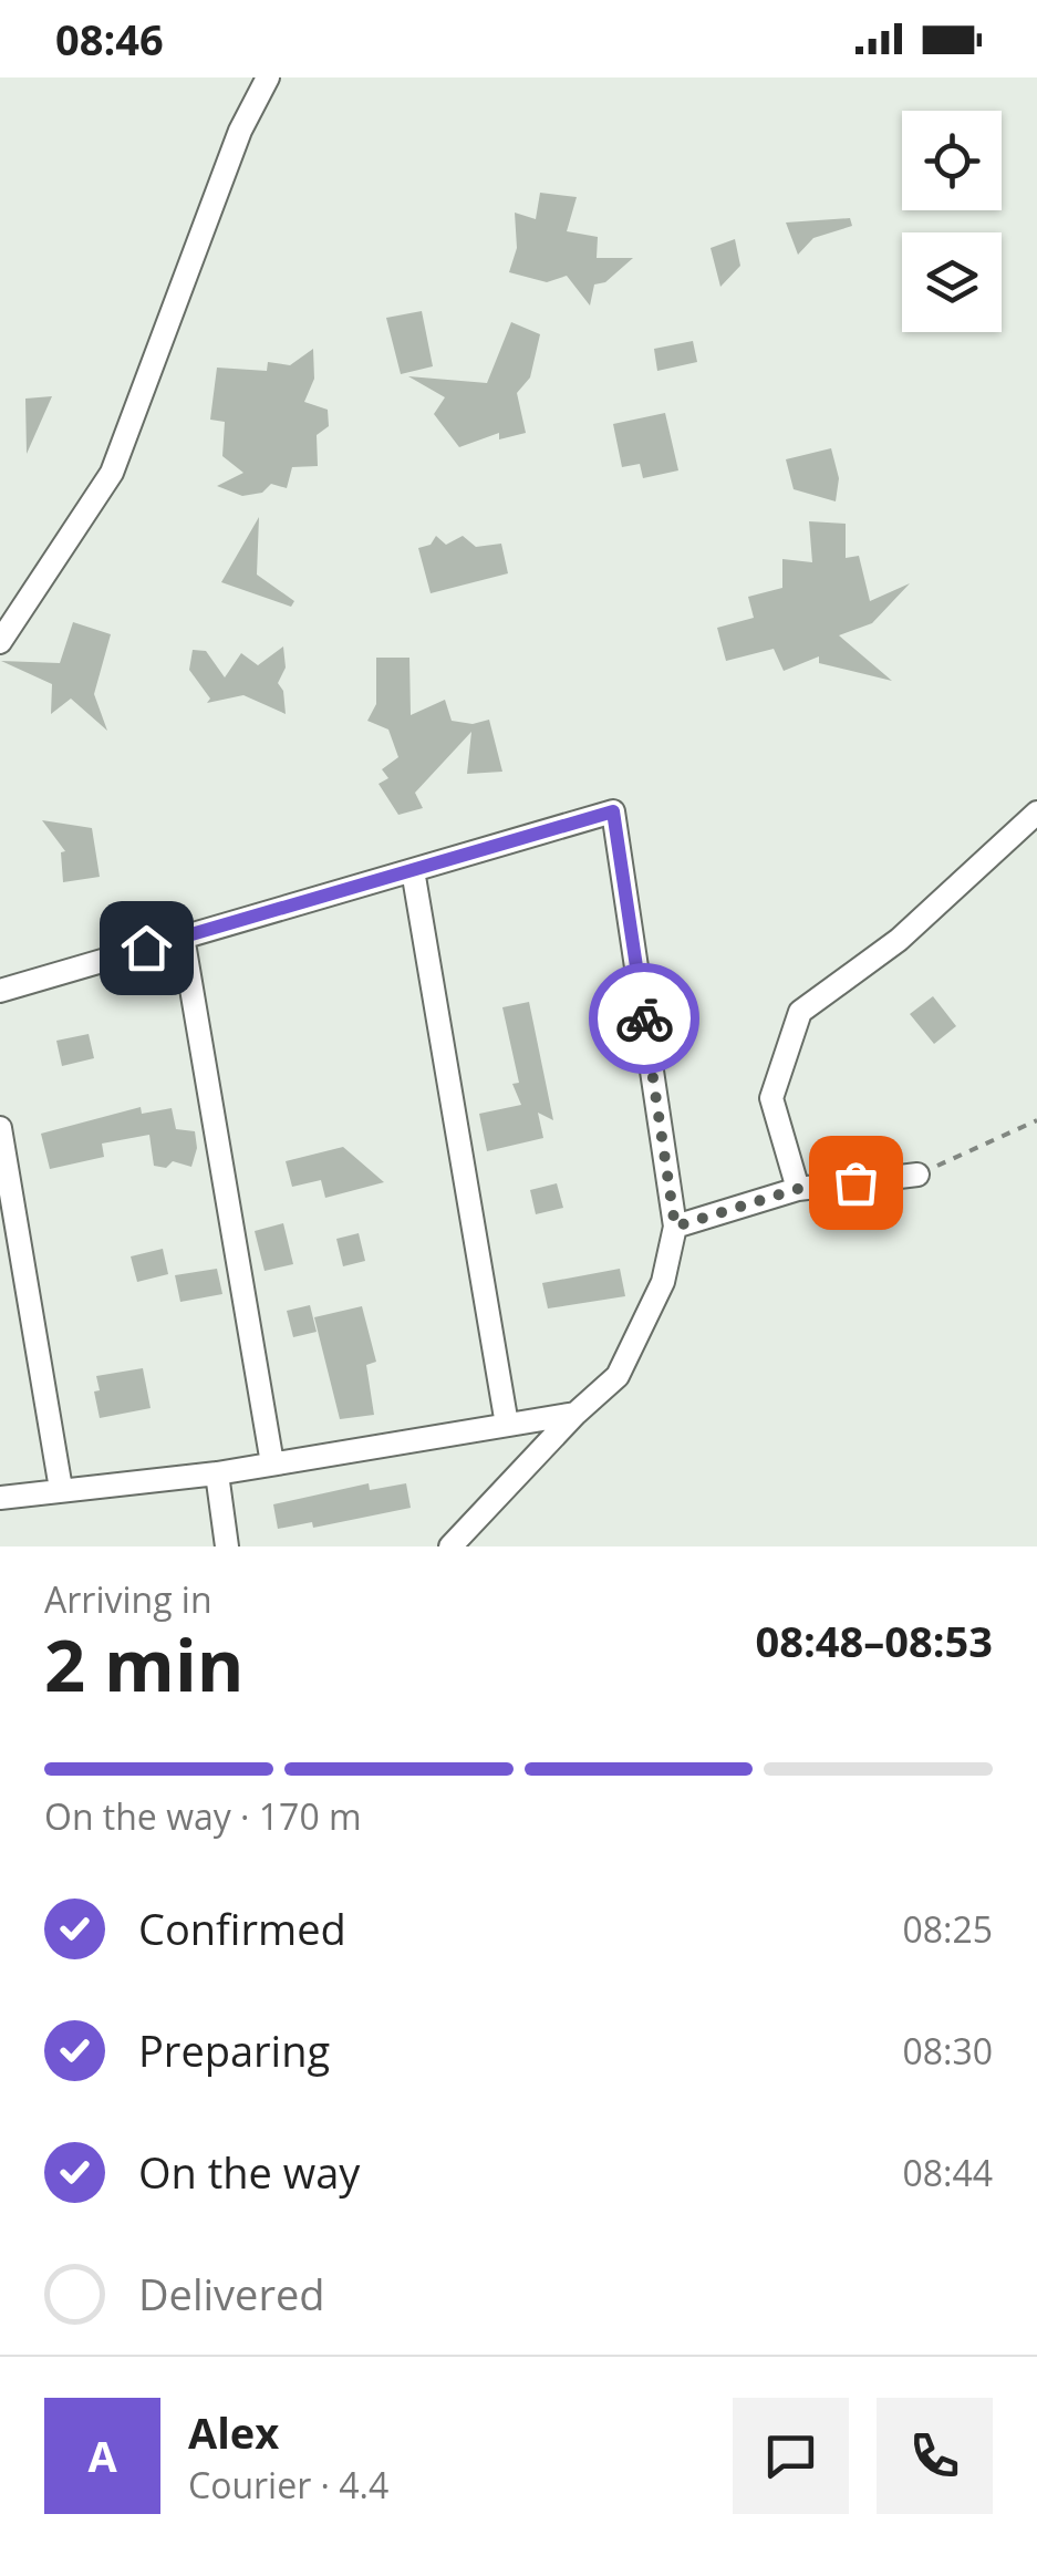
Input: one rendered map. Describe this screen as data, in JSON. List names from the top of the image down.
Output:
{
  "page": {
    "status": "08:46",
    "heading": ["2 min", "Arriving in", "08:48–08:53"],
    "panel": ["Alex", "Courier · 4.4"],
    "bar": "On the way · 170 m",
    "list": [
      ["Confirmed", "08:25"],
      ["Preparing", "08:30"],
      ["On the way", "08:44"],
      "Delivered"
    ],
    "round": "A"
  }
}
